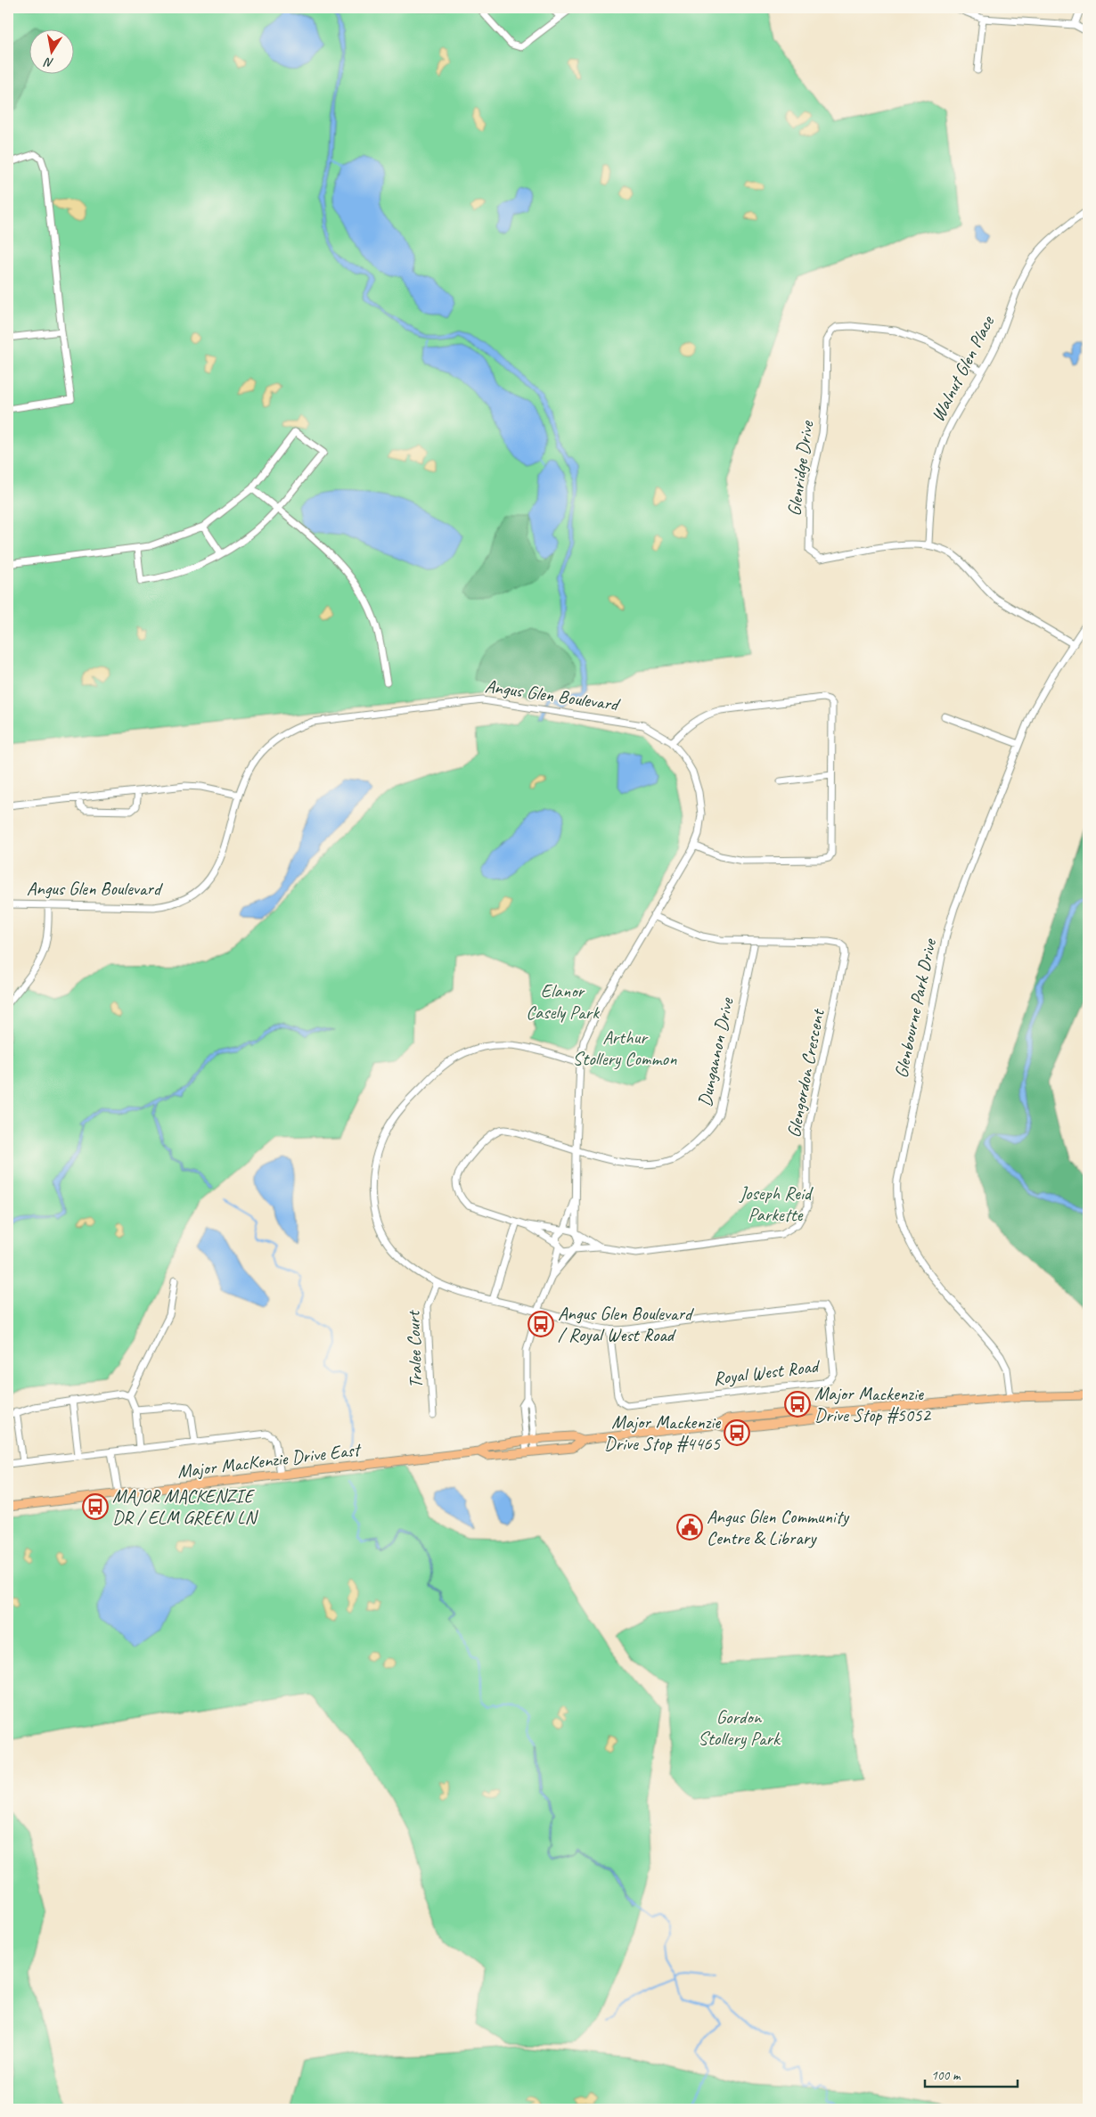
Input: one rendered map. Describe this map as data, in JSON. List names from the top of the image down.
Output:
{
  "streets": {
    "main road": ["Major MacKenzie Drive East"],
    "street": [
      "Walnut Glen Place",
      "Glenridge Drive",
      "Angus Glen Boulevard",
      "Glenbourne Park Drive",
      "Dungannon Drive",
      "Glengordon Crescent",
      "Tralee Court",
      "Royal West Road"
    ]
  },
  "crossings": [
    ["Walnut Glen Place", "Glenridge Drive"],
    ["Glenridge Drive", "Glenbourne Park Drive"],
    ["Angus Glen Boulevard", "Dungannon Drive"],
    ["Angus Glen Boulevard", "Glengordon Crescent"],
    ["Angus Glen Boulevard", "Royal West Road"],
    ["Glenbourne Park Drive", "Major MacKenzie Drive East"],
    ["Dungannon Drive", "Glengordon Crescent"],
    ["Tralee Court", "Royal West Road"]
  ],
  "parks": [
    "Elanor Casely Park",
    "Arthur Stollery Common",
    "Joseph Reid Parkette",
    "Gordon Stollery Park"
  ],
  "places": {
    "bus stop": [
      "Angus Glen Boulevard / Royal West Road",
      "Major Mackenzie Drive Stop #5052",
      "Major Mackenzie Drive Stop #4465",
      "MAJOR MACKENZIE DR / ELM GREEN LN"
    ],
    "public building": ["Angus Glen Community Centre & Library"]
  },
  "scale_bar": "100 m",
  "north": "bottom"
}
